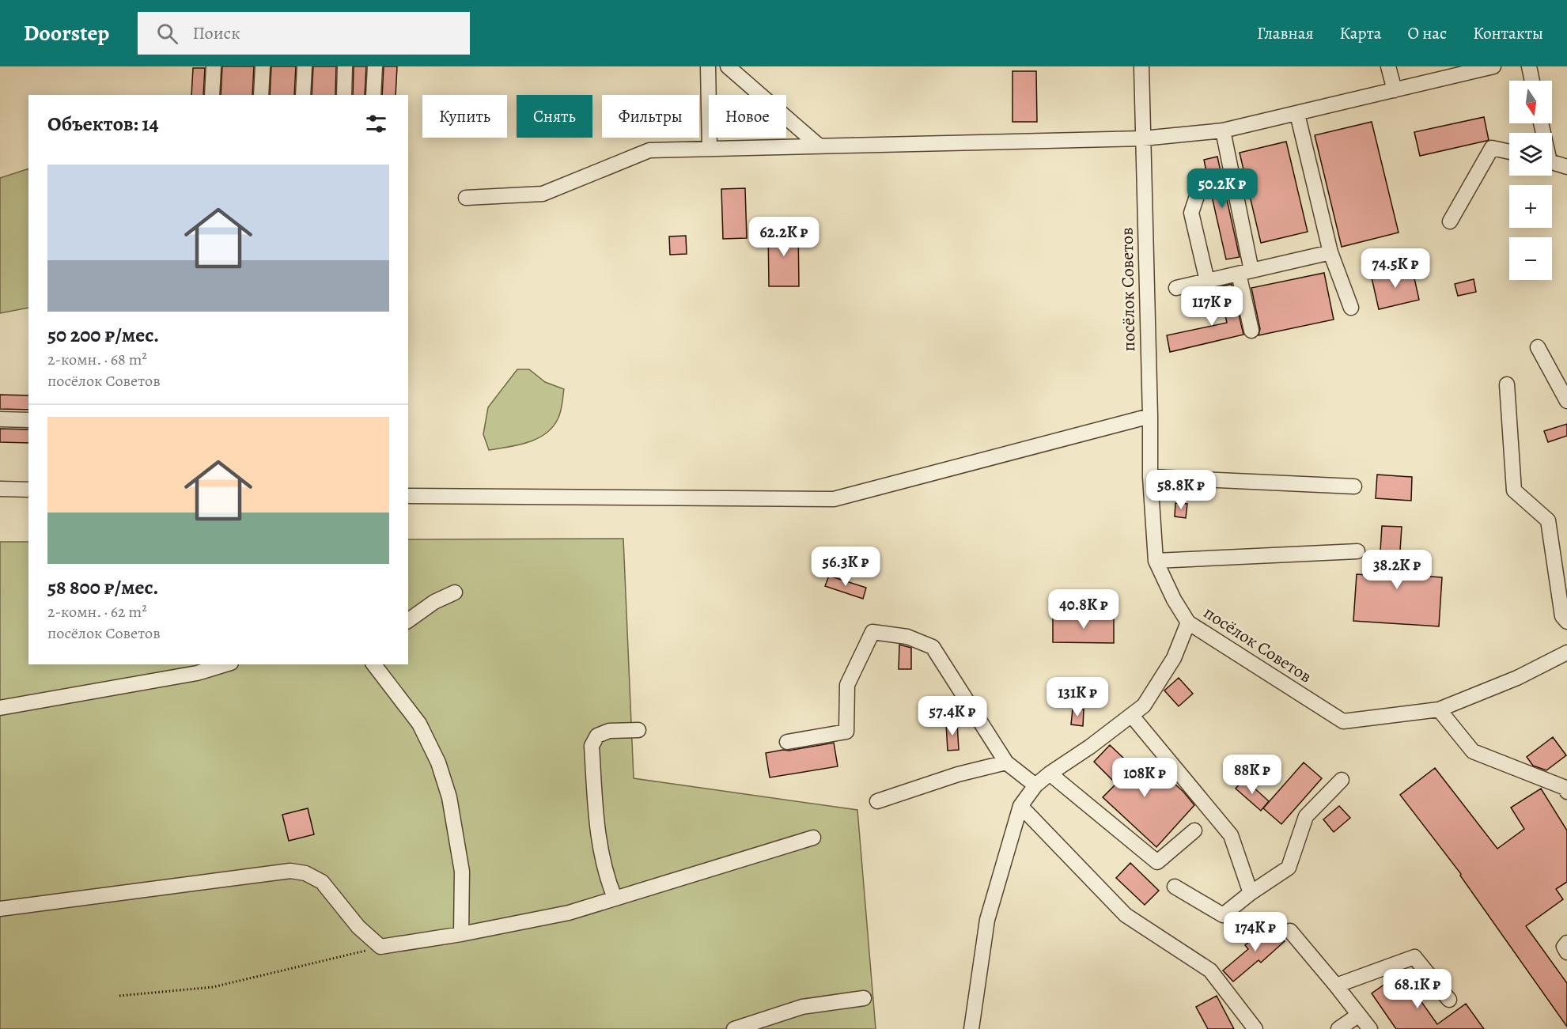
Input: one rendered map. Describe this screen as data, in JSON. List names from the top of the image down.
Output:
{
  "streets": {
    "street": ["посёлок Советов"]
  },
  "north": "bottom",
  "page": {
    "header": "Doorstep",
    "search": "Поиск",
    "nav": [
      "Главная",
      "Карта",
      "О нас",
      "Контакты"
    ],
    "map_buttons": ["+", "−"],
    "chip": [
      "Купить",
      "Снять",
      "Фильтры",
      "Новое"
    ],
    "heading": "Объектов: 14",
    "list": [
      {
        "name": "50 200 ₽/мес.",
        "note": "2-комн. · 68 m² · посёлок Советов"
      },
      {
        "name": "58 800 ₽/мес.",
        "note": "2-комн. · 62 m² · посёлок Советов"
      }
    ],
    "price": [
      "50.2K ₽",
      "62.2K ₽",
      "74.5K ₽",
      "117K ₽",
      "58.8K ₽",
      "56.3K ₽",
      "38.2K ₽",
      "40.8K ₽",
      "131K ₽",
      "57.4K ₽",
      "88K ₽",
      "108K ₽",
      "174K ₽",
      "68.1K ₽"
    ]
  }
}
